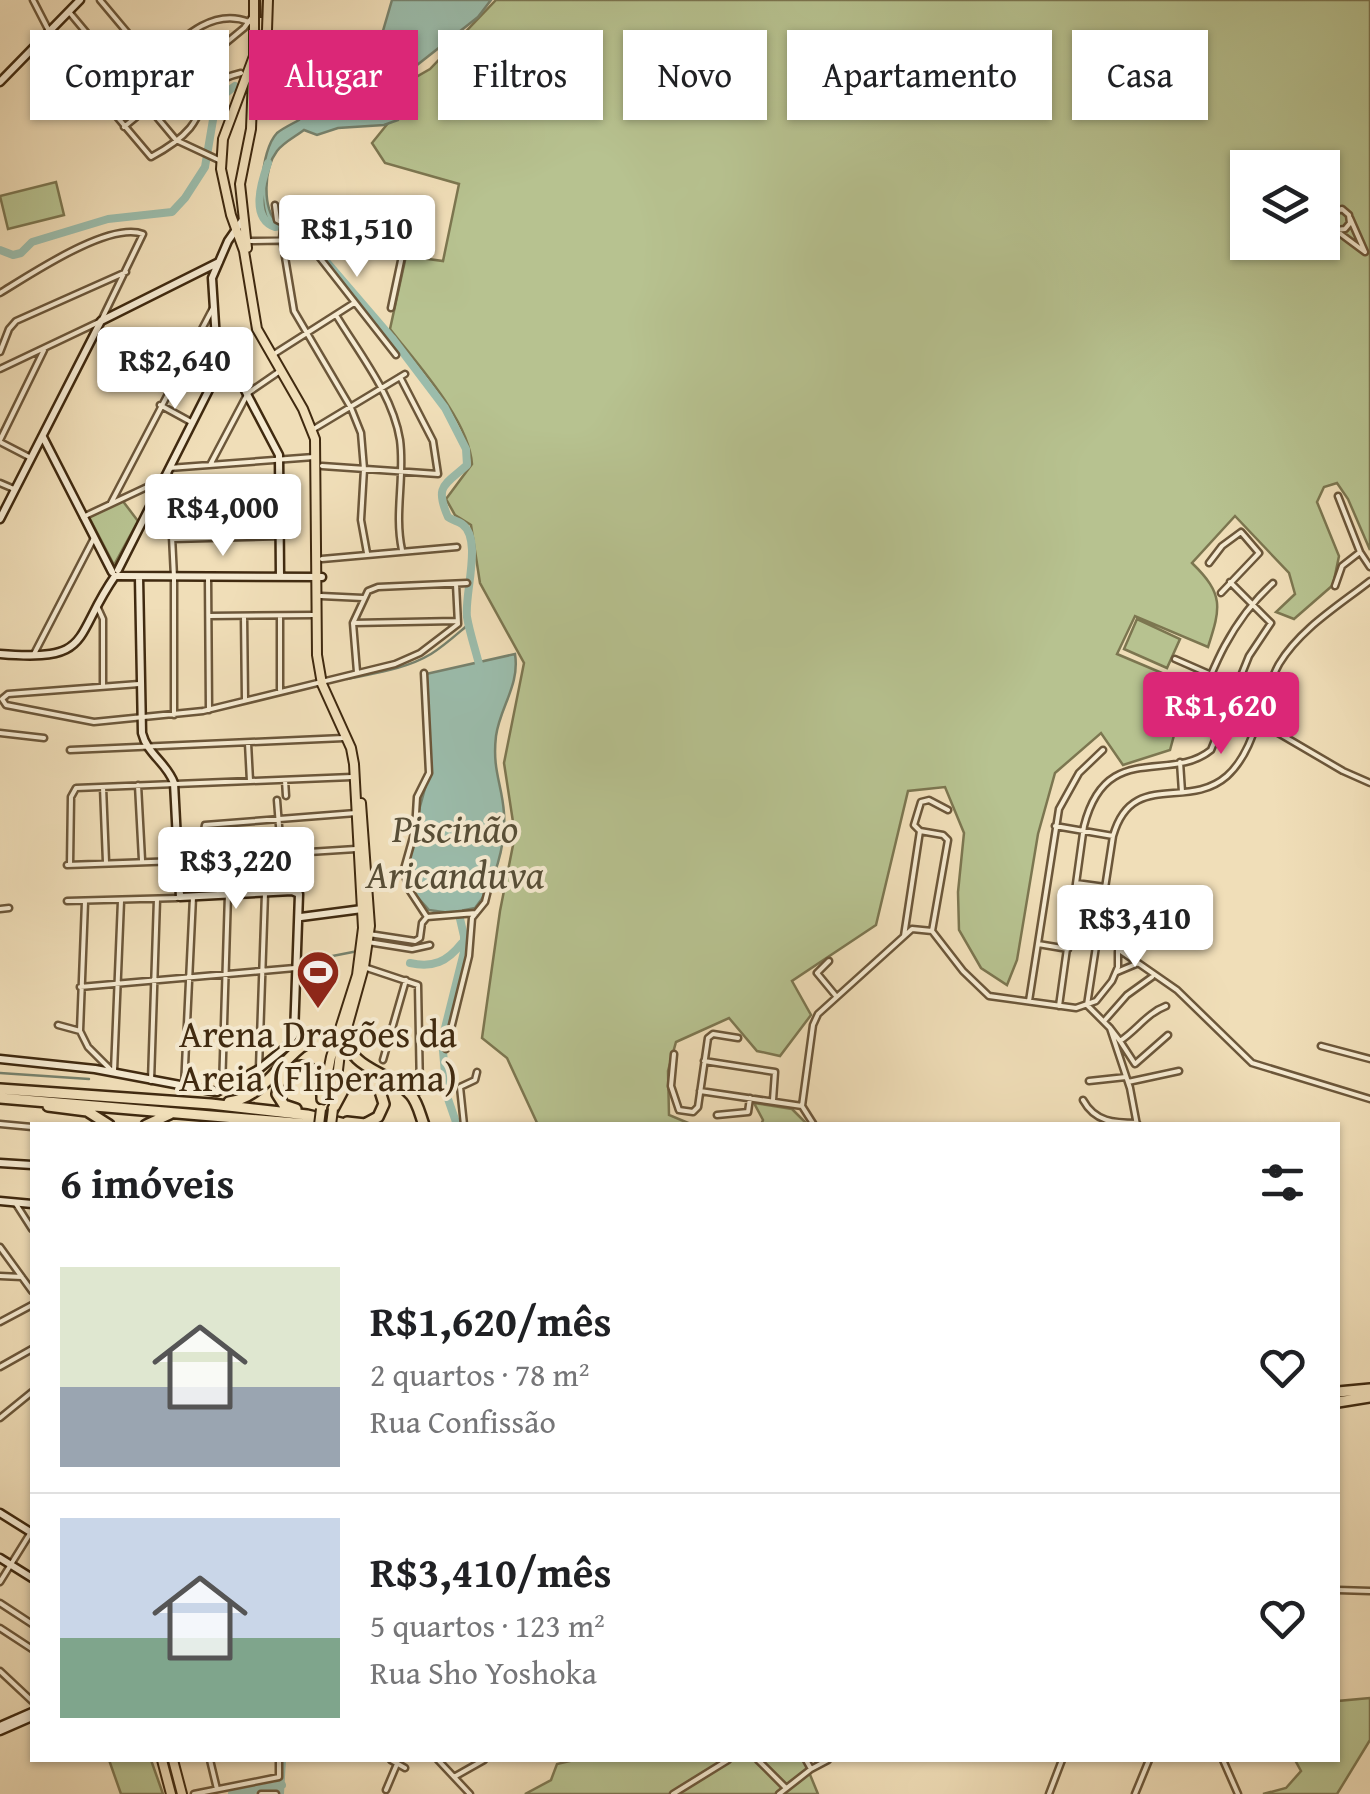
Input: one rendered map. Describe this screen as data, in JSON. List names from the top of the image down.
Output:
{
  "water": ["Piscinão Aricanduva"],
  "places": {
    "sports": ["Arena Dragões da Areia (Fliperama)"]
  },
  "page": {
    "chip": [
      "Comprar",
      "Alugar",
      "Filtros",
      "Novo",
      "Apartamento",
      "Casa"
    ],
    "price": [
      "R$1,510",
      "R$2,640",
      "R$4,000",
      "R$1,620",
      "R$3,220",
      "R$3,410"
    ],
    "heading": "6 imóveis",
    "list": [
      {
        "name": "R$1,620/mês",
        "note": "2 quartos · 78 m² · Rua Confissão"
      },
      {
        "name": "R$3,410/mês",
        "note": "5 quartos · 123 m² · Rua Sho Yoshoka"
      }
    ]
  }
}
